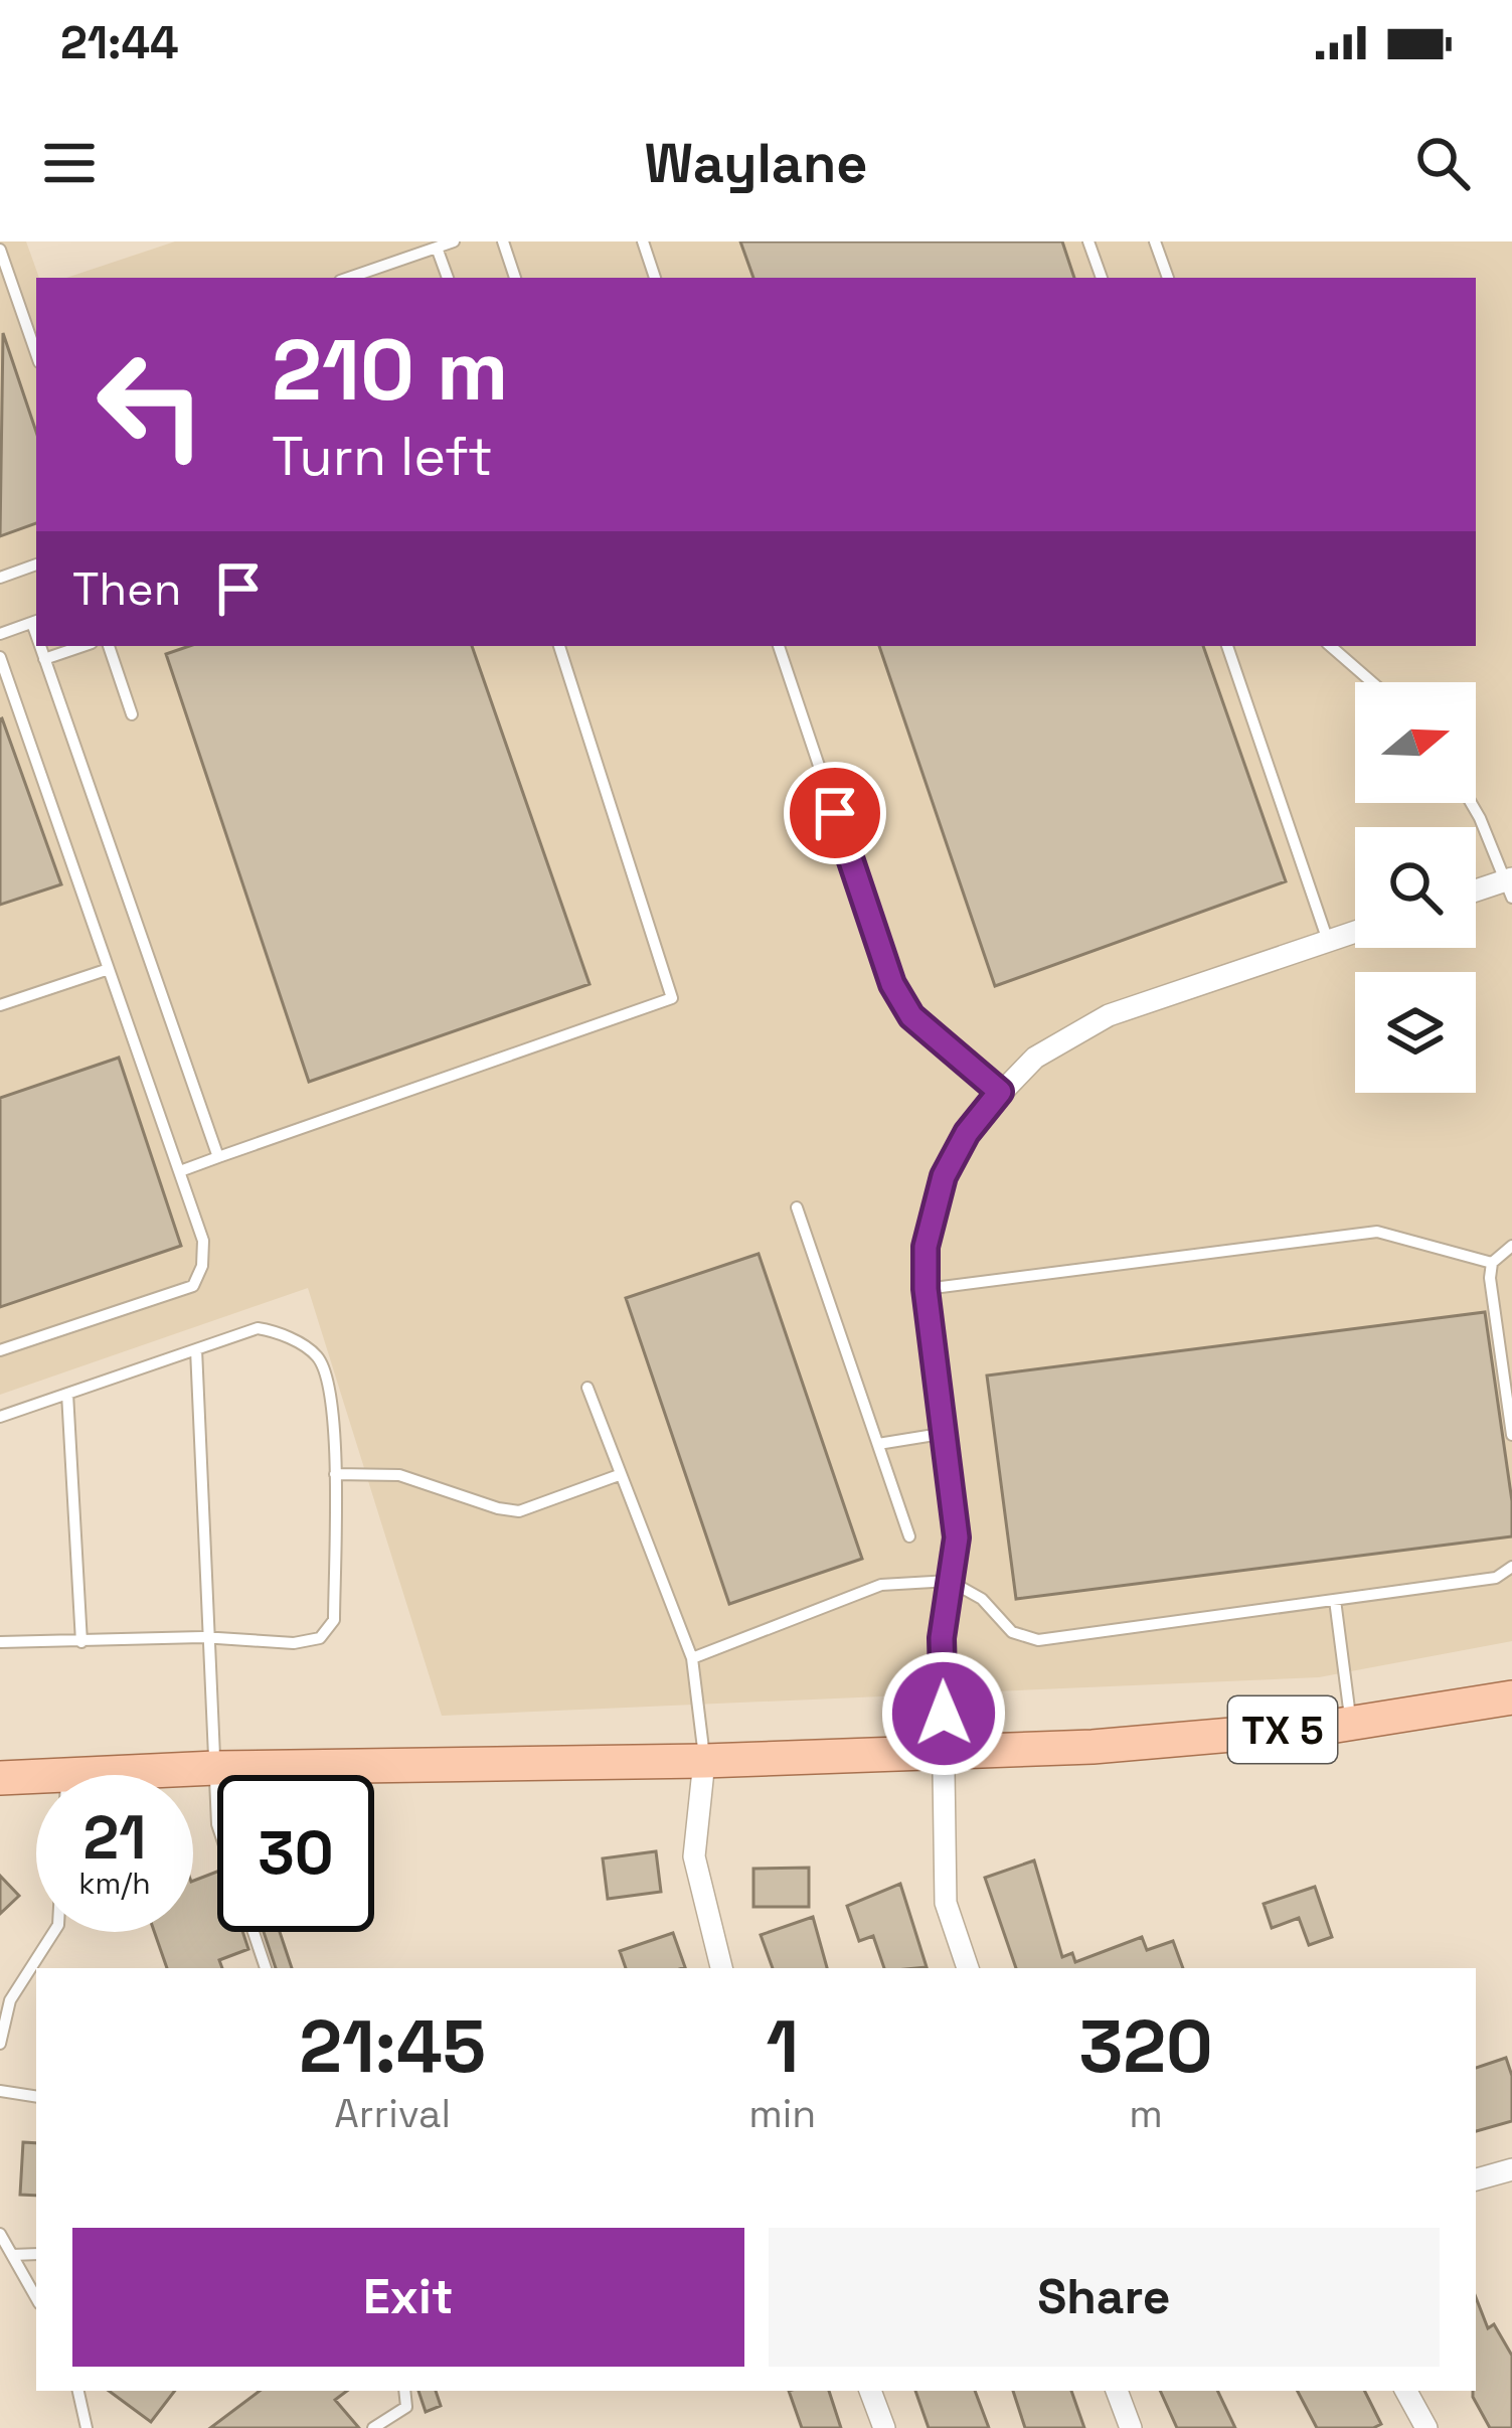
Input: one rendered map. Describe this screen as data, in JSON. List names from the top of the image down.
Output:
{
  "streets": {
    "main road": ["TX 5"]
  },
  "north": "right",
  "page": {
    "status": "21:44",
    "header": "Waylane",
    "turn": ["210 m", "Turn left"],
    "then": "Then",
    "speed": "21 km/h",
    "limit": "30",
    "eta": [
      "21:45",
      "Arrival",
      "1",
      "min",
      "320",
      "m"
    ],
    "buttons": ["Exit", "Share"]
  }
}
